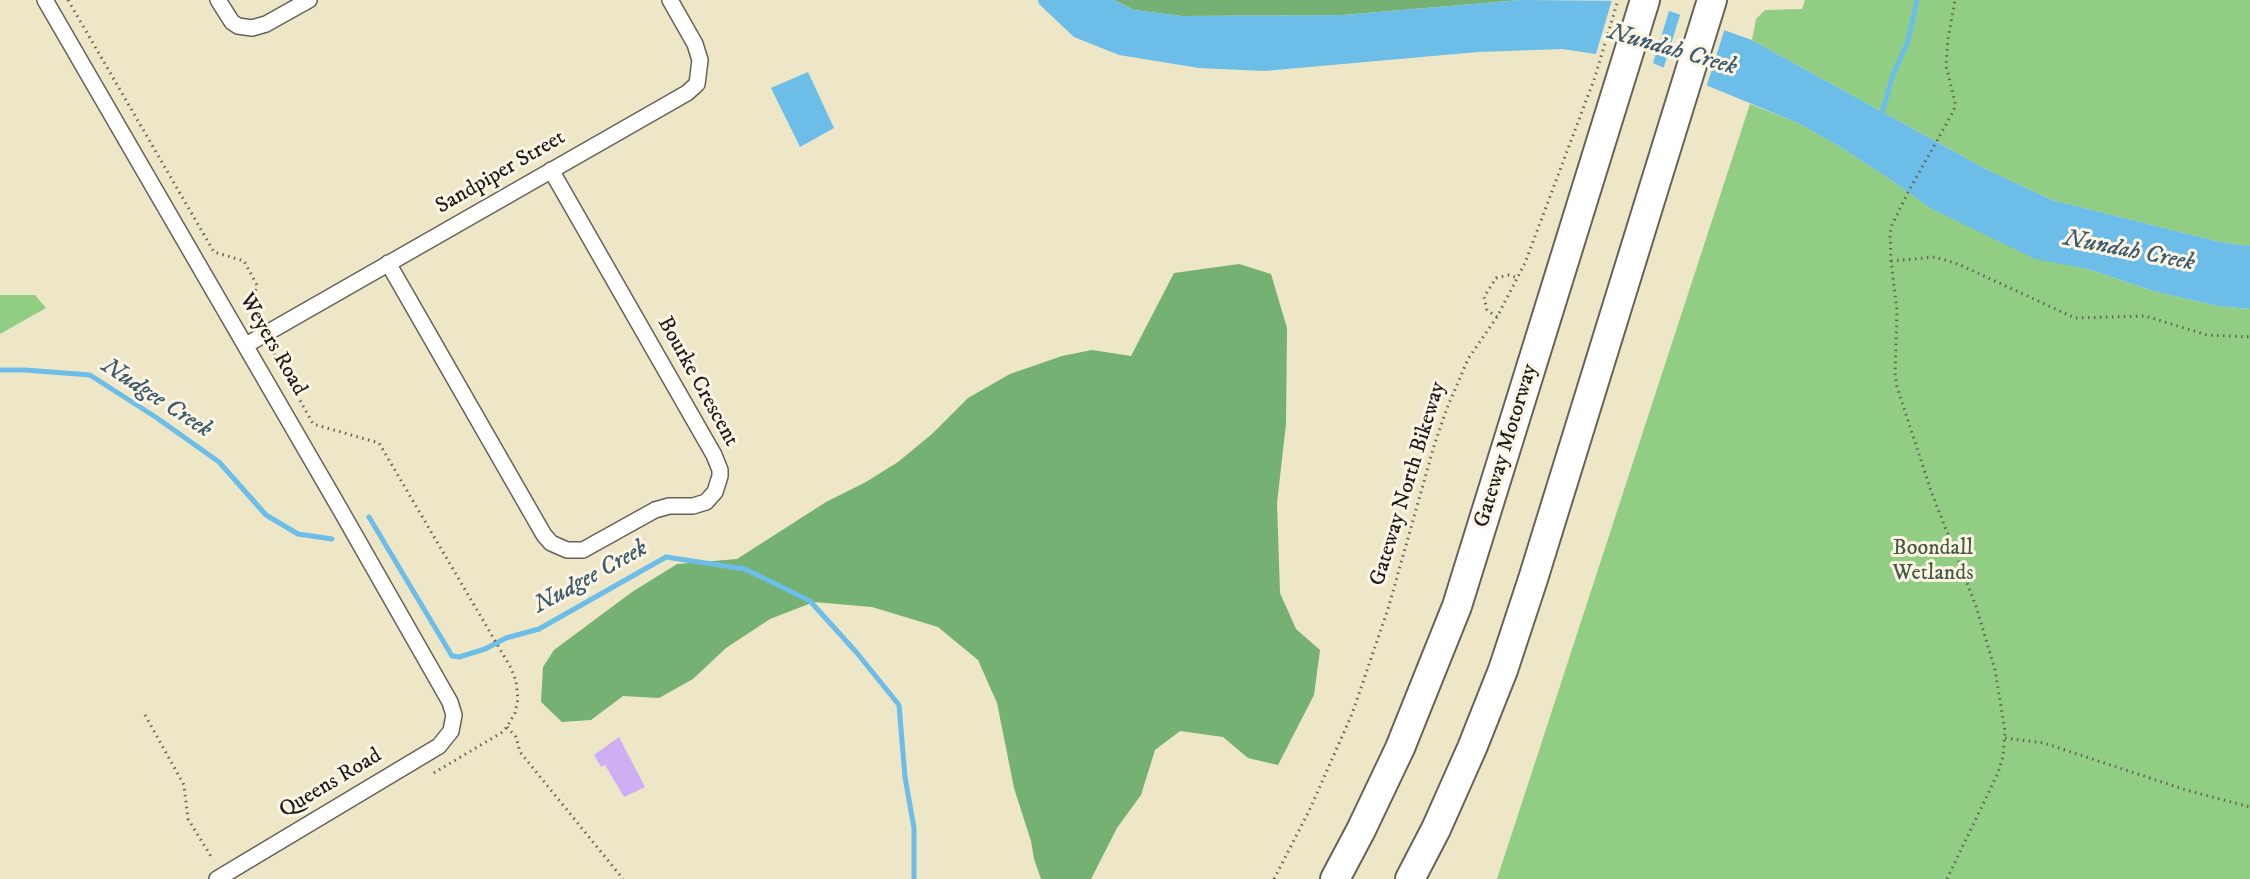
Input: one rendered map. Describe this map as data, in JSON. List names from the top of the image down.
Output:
{
  "streets": {
    "highway": ["Gateway Motorway"],
    "street": [
      "Sandpiper Street",
      "Weyers Road",
      "Bourke Crescent",
      "Queens Road"
    ],
    "path": ["Gateway North Bikeway"]
  },
  "crossings": [
    ["Sandpiper Street", "Weyers Road"],
    ["Sandpiper Street", "Bourke Crescent"],
    ["Weyers Road", "Queens Road"],
    ["Gateway Motorway", "Gateway North Bikeway"]
  ],
  "water": ["Nundah Creek", "Nudgee Creek"],
  "parks": ["Boondall Wetlands"]
}
